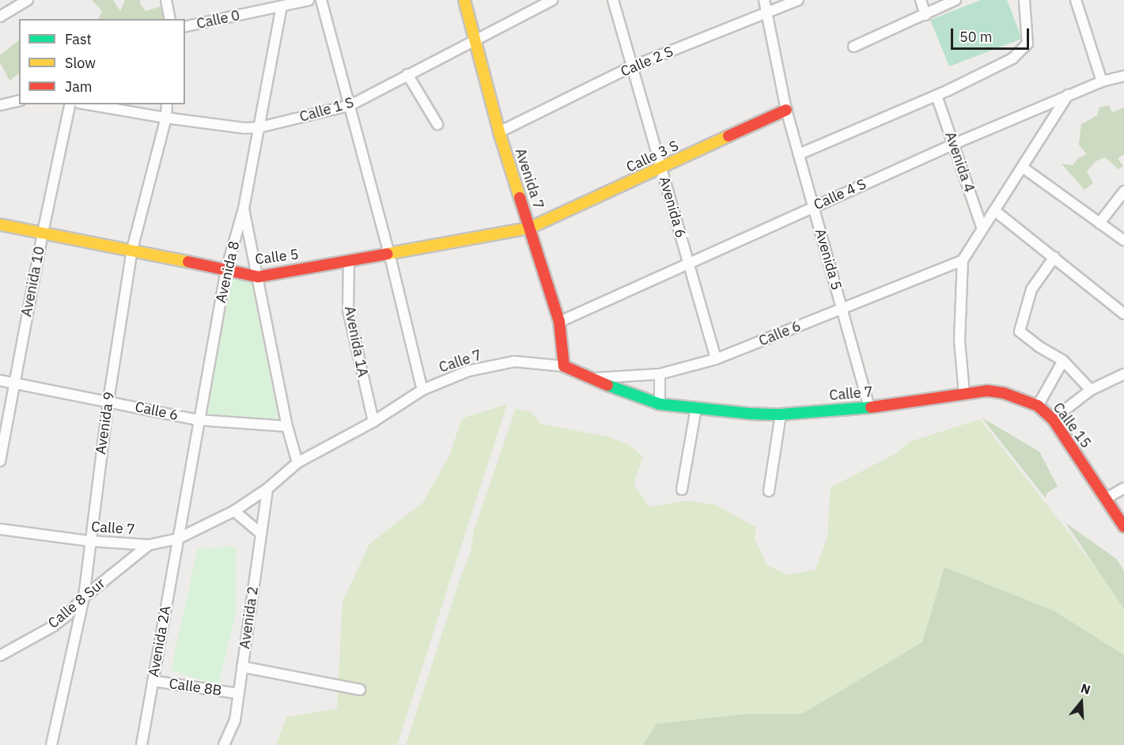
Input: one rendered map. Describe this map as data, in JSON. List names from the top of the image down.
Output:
{
  "streets": {
    "main road": [
      "Calle 3 S",
      "Avenida 7",
      "Calle 5",
      "Calle 7",
      "Calle 15"
    ],
    "street": [
      "Calle 0",
      "Calle 2 S",
      "Calle 1 S",
      "Avenida 4",
      "Calle 4 S",
      "Avenida 6",
      "Avenida 5",
      "Avenida 8",
      "Avenida 10",
      "Calle 6",
      "Avenida 1A",
      "Avenida 9",
      "Calle 8 Sur",
      "Avenida 2",
      "Avenida 2A",
      "Calle 8B"
    ]
  },
  "crossings": [
    ["Calle 0", "Avenida 8"],
    ["Calle 2 S", "Avenida 7"],
    ["Calle 2 S", "Avenida 6"],
    ["Calle 2 S", "Avenida 5"],
    ["Calle 1 S", "Avenida 7"],
    ["Calle 1 S", "Avenida 8"],
    ["Calle 1 S", "Avenida 9"],
    ["Calle 3 S", "Avenida 7"],
    ["Calle 3 S", "Avenida 6"],
    ["Calle 3 S", "Calle 5"],
    ["Calle 3 S", "Avenida 5"],
    ["Avenida 4", "Calle 4 S"],
    ["Avenida 7", "Calle 4 S"],
    ["Avenida 7", "Calle 5"],
    ["Avenida 7", "Calle 7"],
    ["Calle 4 S", "Avenida 6"],
    ["Calle 4 S", "Avenida 5"],
    ["Avenida 6", "Calle 6"],
    ["Calle 5", "Avenida 8"],
    ["Calle 5", "Avenida 10"],
    ["Calle 5", "Avenida 1A"],
    ["Calle 5", "Avenida 9"],
    ["Avenida 5", "Calle 6"],
    ["Avenida 5", "Calle 7"],
    ["Avenida 8", "Calle 6"],
    ["Avenida 8", "Calle 7"],
    ["Avenida 8", "Avenida 2A"],
    ["Avenida 10", "Calle 6"],
    ["Calle 6", "Calle 7"],
    ["Calle 6", "Avenida 9"],
    ["Avenida 1A", "Calle 7"],
    ["Calle 7", "Avenida 9"],
    ["Calle 7", "Calle 15"],
    ["Calle 7", "Calle 8 Sur"],
    ["Calle 7", "Avenida 2"],
    ["Calle 7", "Avenida 2A"],
    ["Avenida 9", "Calle 8 Sur"],
    ["Avenida 2", "Calle 8B"],
    ["Avenida 2A", "Calle 8B"]
  ],
  "legend": ["Fast", "Slow", "Jam"],
  "scale_bar": "50 m",
  "north": "top"
}
